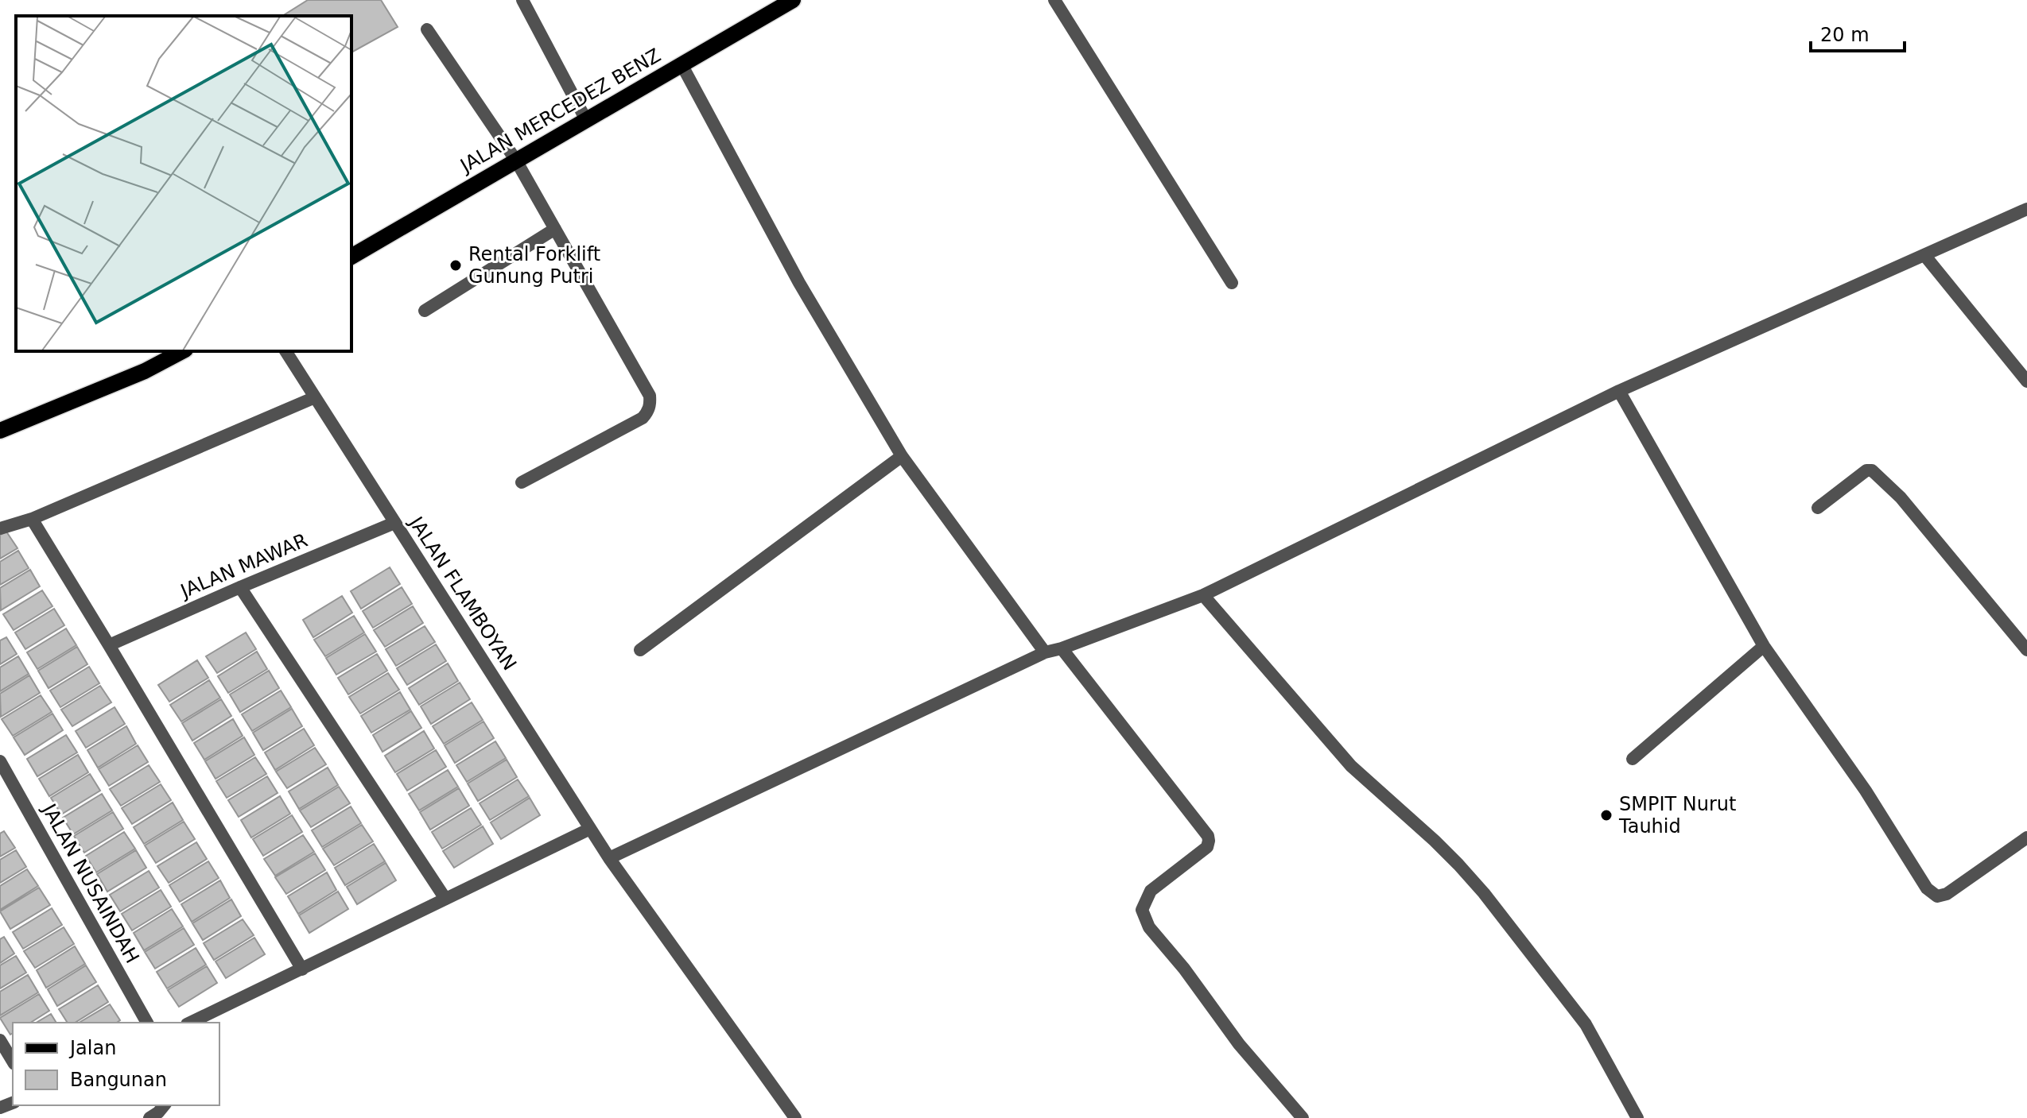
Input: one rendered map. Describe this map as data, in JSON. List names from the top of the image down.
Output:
{
  "streets": {
    "main road": ["JALAN MERCEDEZ BENZ"],
    "street": ["JALAN MAWAR", "JALAN FLAMBOYAN", "JALAN NUSAINDAH"]
  },
  "crossings": [
    ["JALAN MAWAR", "JALAN FLAMBOYAN"]
  ],
  "places": ["Rental Forklift Gunung Putri", "SMPIT Nurut Tauhid"],
  "legend": ["Jalan", "Bangunan"],
  "scale_bar": "20 m"
}
